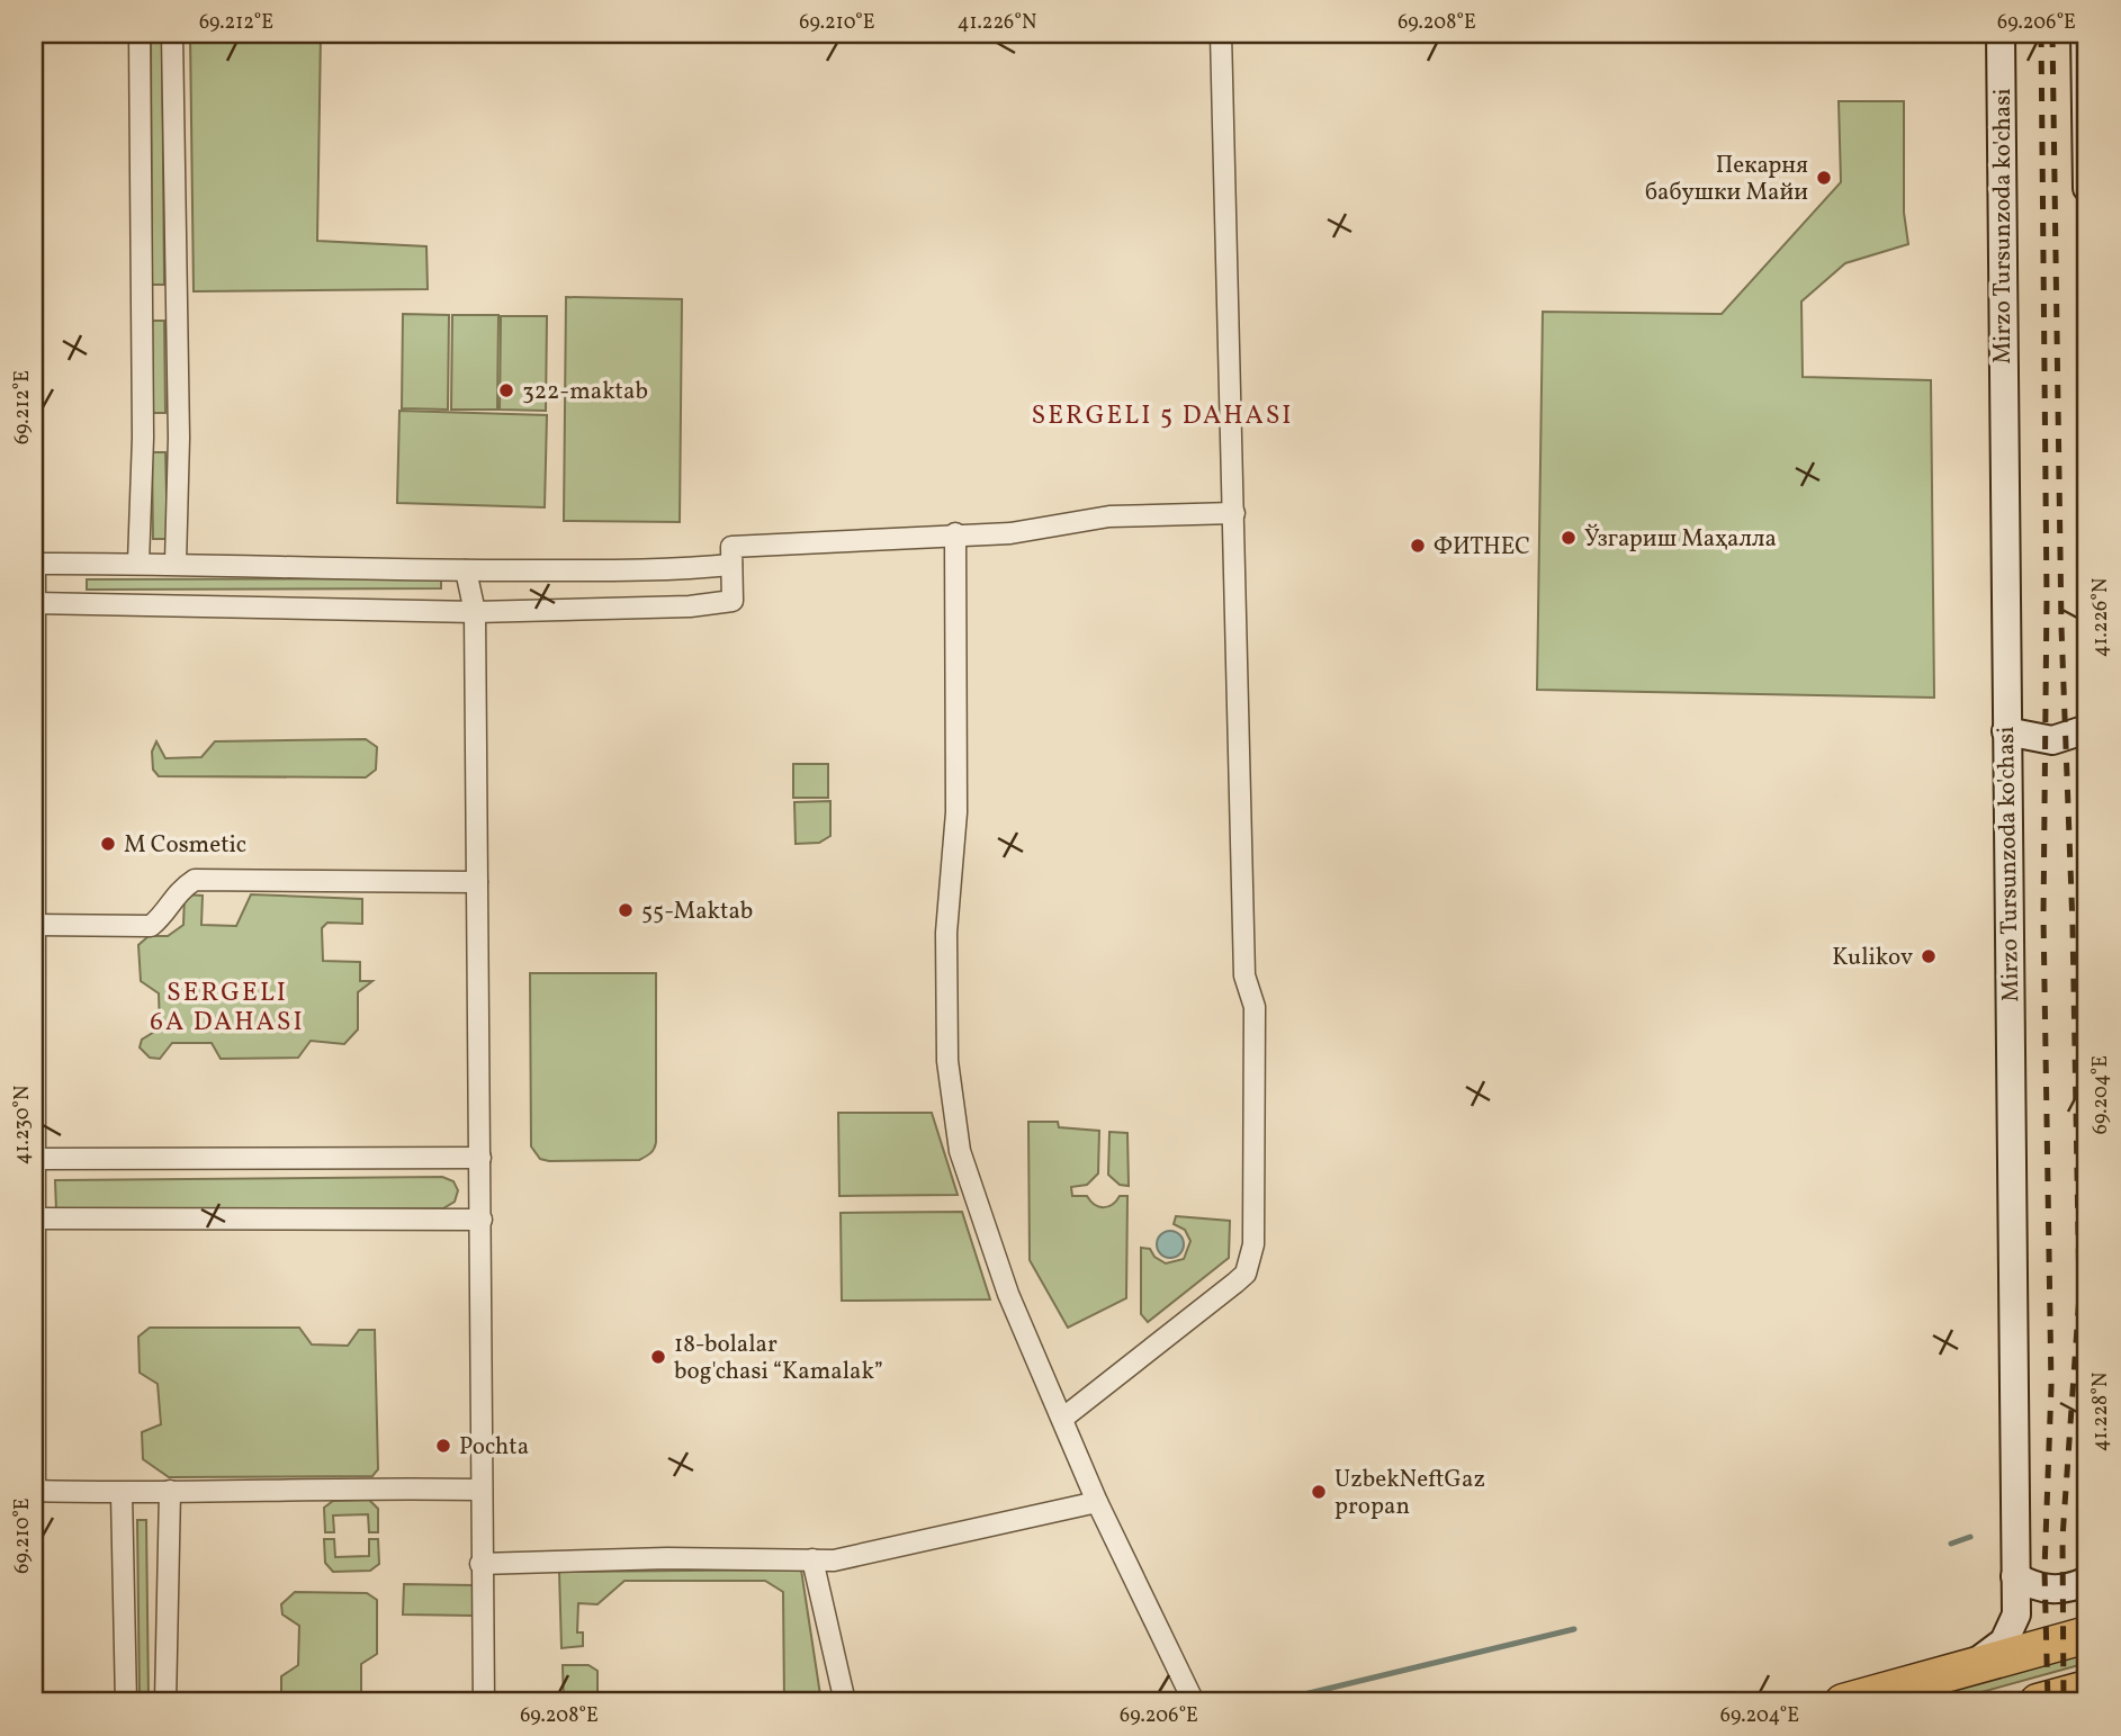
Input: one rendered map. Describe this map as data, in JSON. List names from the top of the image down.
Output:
{
  "streets": {
    "main road": ["Mirzo Tursunzoda ko'chasi"]
  },
  "districts": ["SERGELI 5 DAHASI", "SERGELI 6A DAHASI"],
  "places": [
    "Пекарня бабушки Майи",
    "322-maktab",
    "Ўзгариш Маҳалла",
    "ФИТНЕС",
    "M Cosmetic",
    "55-Maktab",
    "Kulikov",
    "18-bolalar bog'chasi “Kamalak”",
    "Pochta",
    "UzbekNeftGaz propan"
  ],
  "coordinates": [
    "69.212°E",
    "69.210°E",
    "41.226°N",
    "69.208°E",
    "69.206°E",
    "69.204°E",
    "41.230°N",
    "41.228°N"
  ]
}
